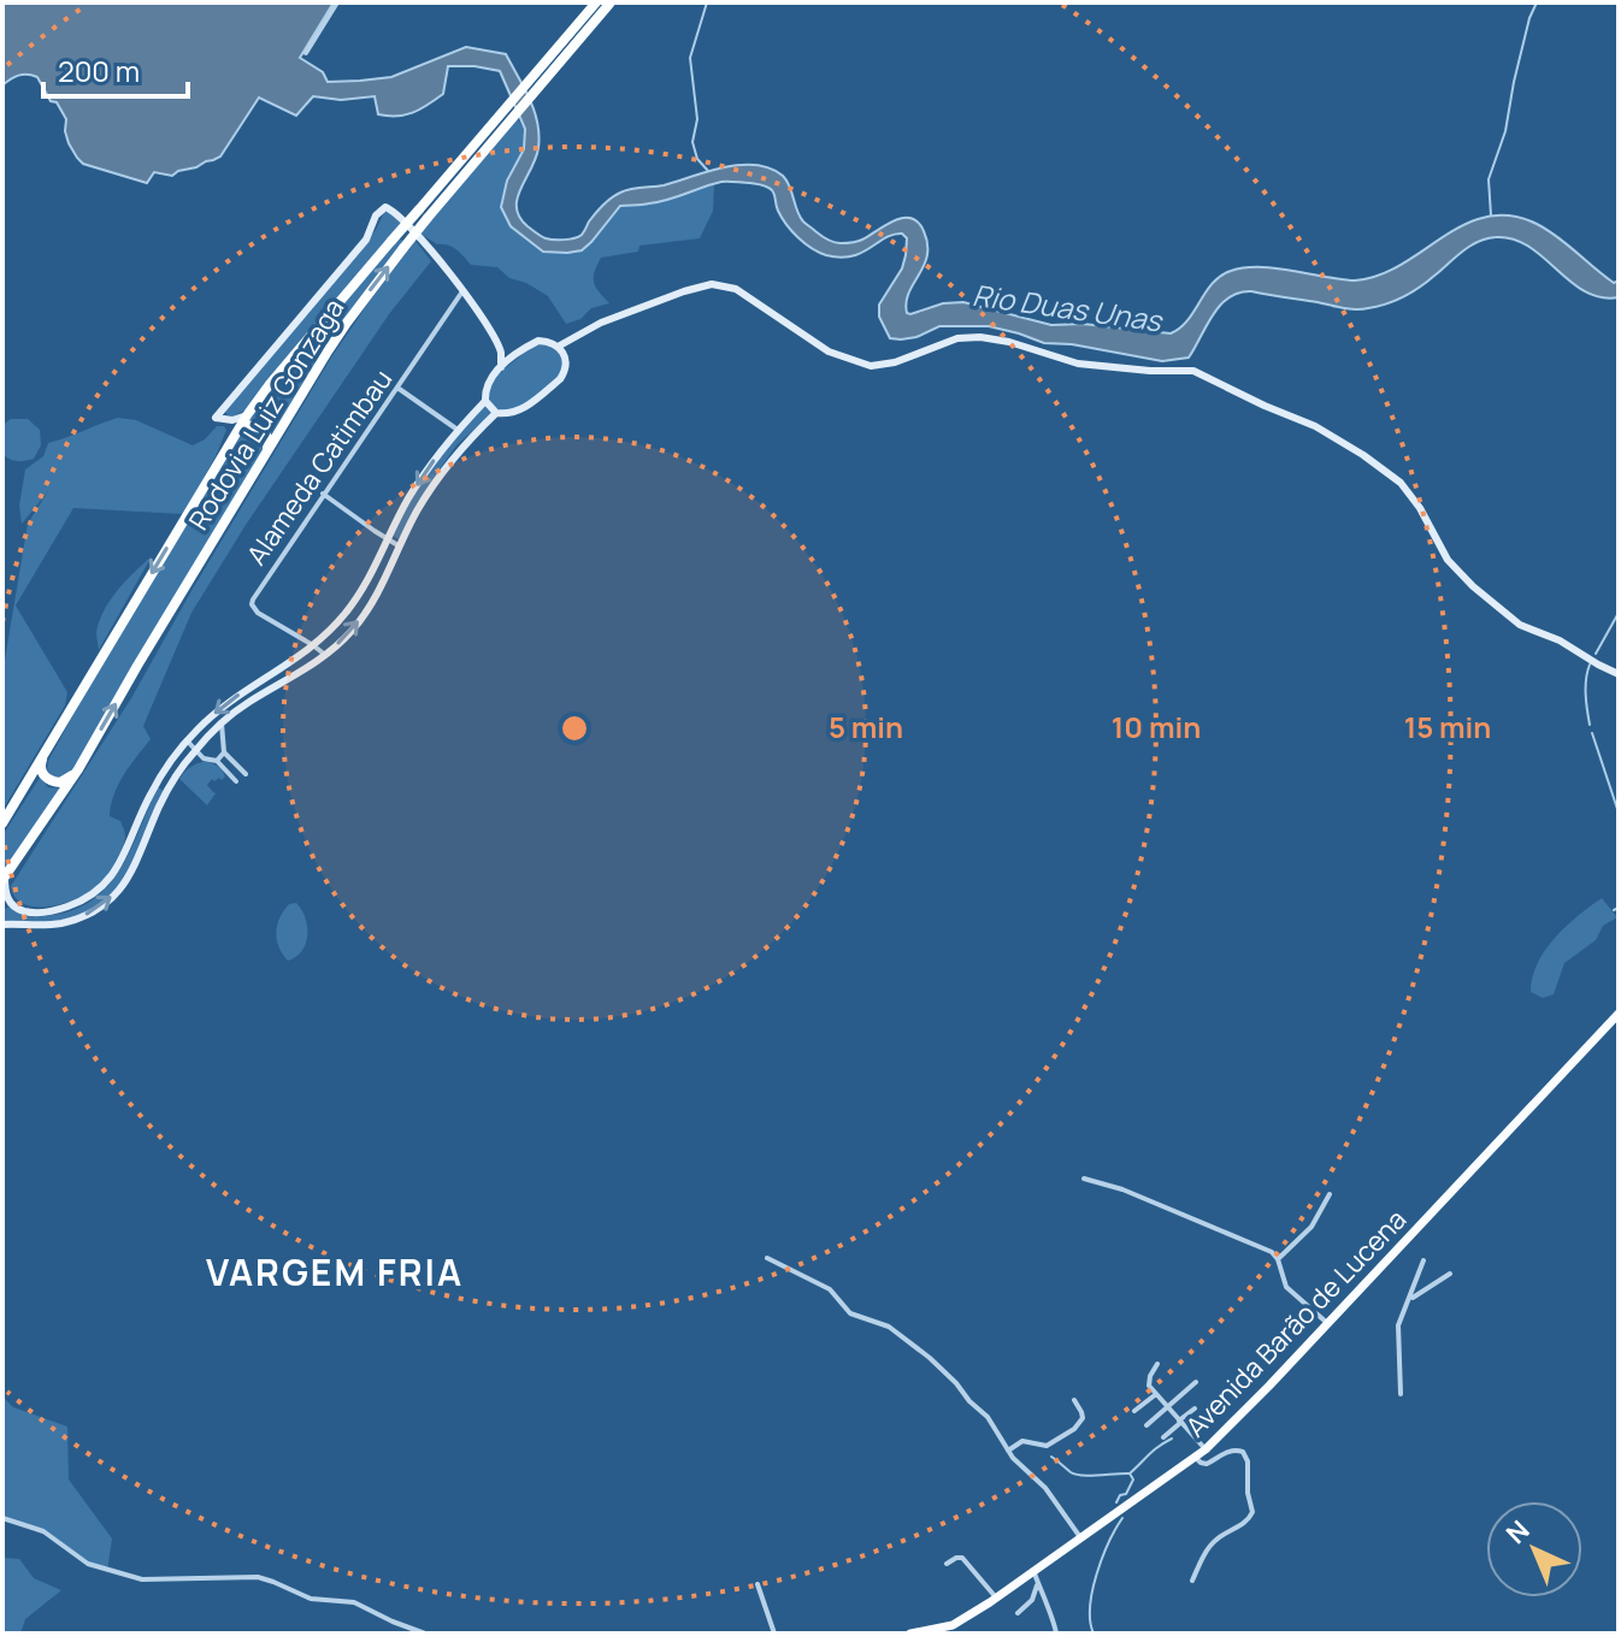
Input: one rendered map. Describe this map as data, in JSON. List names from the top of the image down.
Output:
{
  "streets": {
    "highway": ["Rodovia Luiz Gonzaga"],
    "main road": ["Avenida Barão de Lucena"],
    "street": ["Alameda Catimbau"]
  },
  "districts": ["VARGEM FRIA"],
  "water": ["Rio Duas Unas"],
  "scale_bar": "200 m",
  "north": "top left",
  "rings": ["5 min", "10 min", "15 min"]
}
